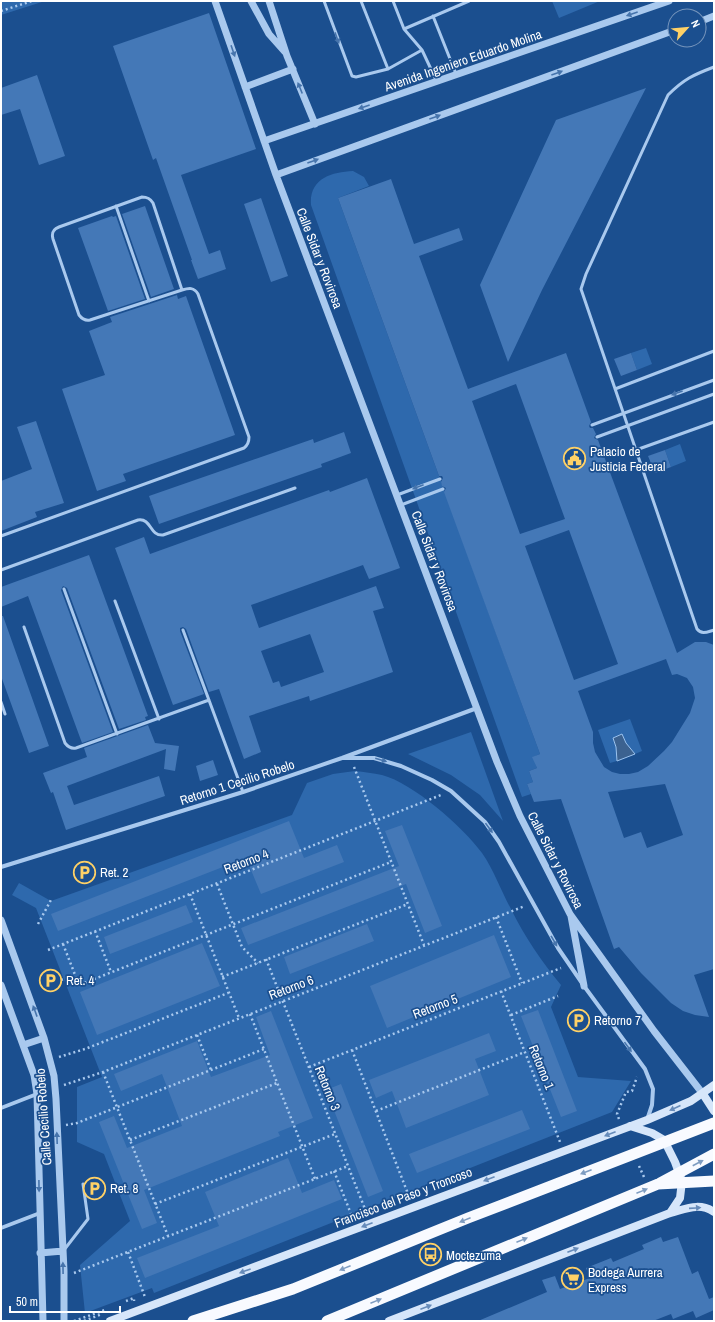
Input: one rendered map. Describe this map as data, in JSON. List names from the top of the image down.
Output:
{
  "streets": {
    "main road": ["Francisco del Paso y Troncoso"],
    "street": [
      "Avenida Ingeniero Eduardo Molina",
      "Calle Sidar y Rovirosa",
      "Retorno 1 Cecilio Robelo",
      "Calle Cecilio Robelo"
    ],
    "path": [
      "Retorno 4",
      "Retorno 6",
      "Retorno 5",
      "Retorno 1",
      "Retorno 3"
    ]
  },
  "crossings": [
    ["Avenida Ingeniero Eduardo Molina", "Calle Sidar y Rovirosa"],
    ["Calle Sidar y Rovirosa", "Retorno 1 Cecilio Robelo"],
    ["Calle Sidar y Rovirosa", "Francisco del Paso y Troncoso"],
    ["Retorno 6", "Retorno 3"],
    ["Retorno 6", "Calle Cecilio Robelo"],
    ["Retorno 5", "Retorno 1"],
    ["Retorno 5", "Retorno 3"],
    ["Retorno 1", "Francisco del Paso y Troncoso"],
    ["Retorno 3", "Francisco del Paso y Troncoso"]
  ],
  "one_way": ["Francisco del Paso y Troncoso"],
  "places": {
    "public building": ["Palacio de Justicia Federal"],
    "parking": [
      "Ret. 2",
      "Ret. 4",
      "Retorno 7",
      "Ret. 8"
    ],
    "bus stop": ["Moctezuma"],
    "supermarket": ["Bodega Aurrera Express"]
  },
  "scale_bar": "50 m",
  "north": "top right"
}
